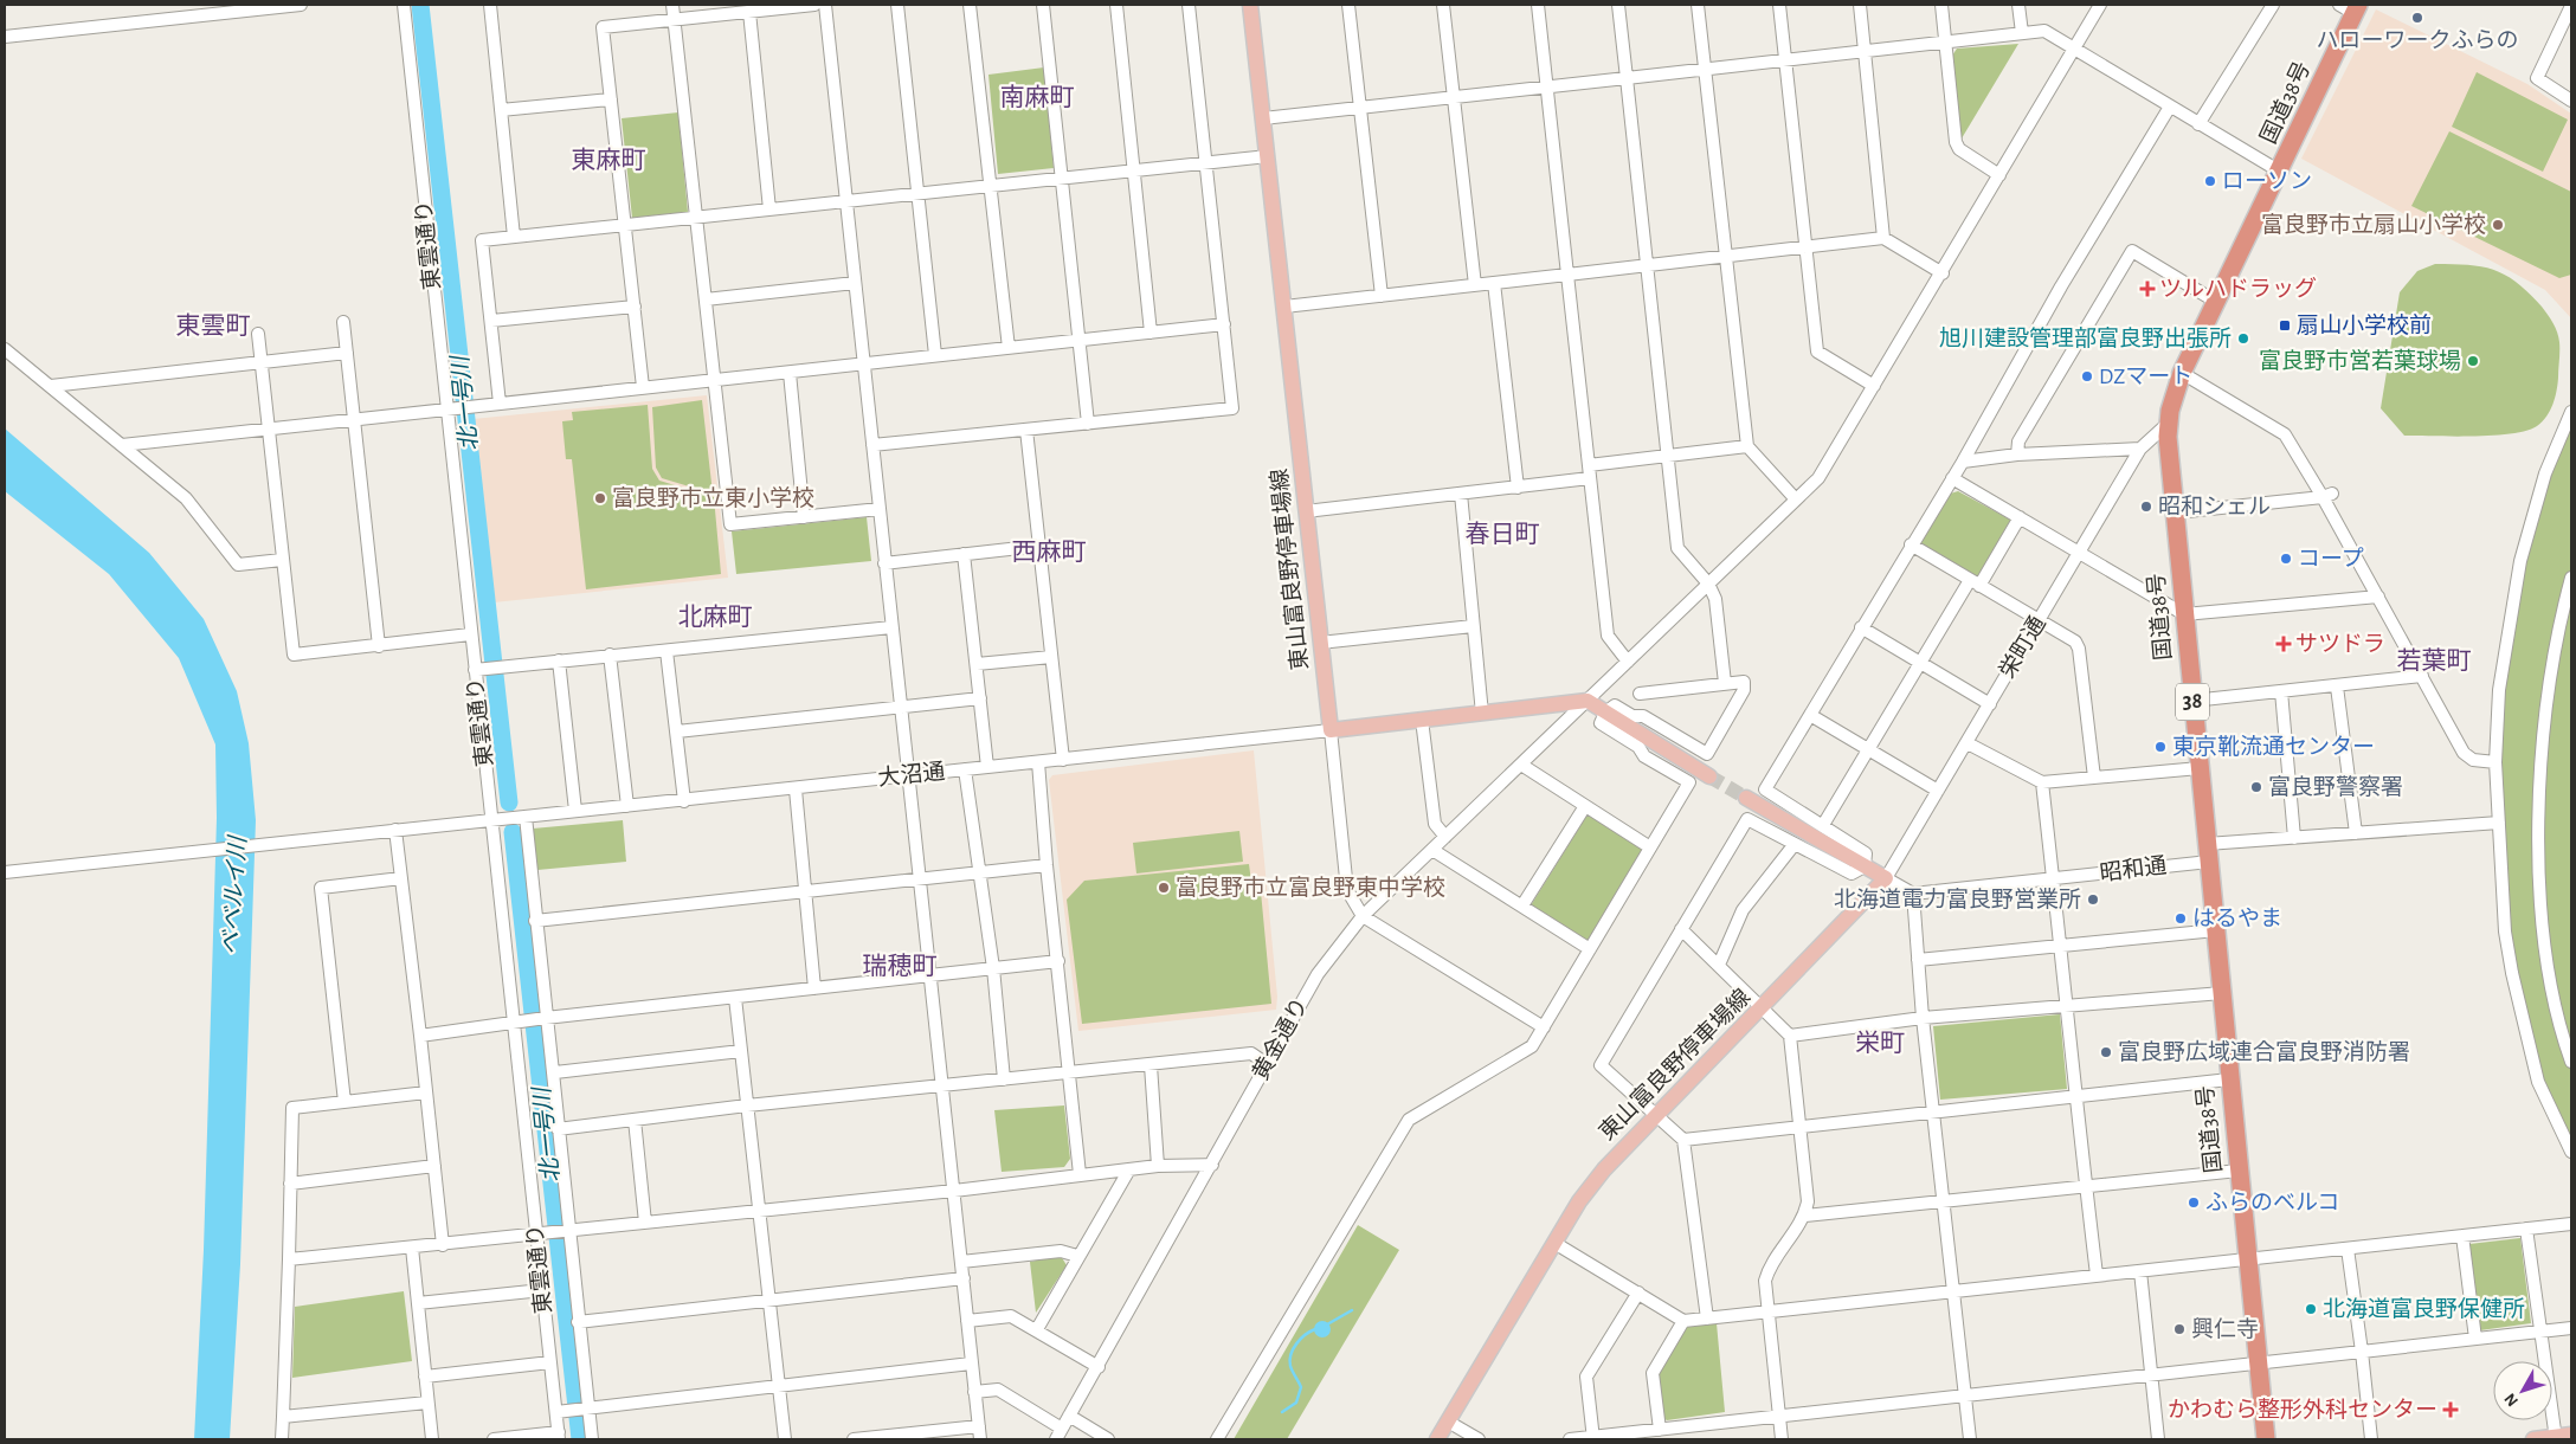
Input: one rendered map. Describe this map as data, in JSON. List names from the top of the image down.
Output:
{
  "streets": {
    "highway": ["国道38号", "38"],
    "main road": ["東山富良野停車場線"],
    "street": [
      "東雲通り",
      "栄町通",
      "大沼通",
      "昭和通",
      "黄金通り"
    ]
  },
  "crossings": [
    ["国道38号", "栄町通"],
    ["国道38号", "昭和通"],
    ["東雲通り", "大沼通"],
    ["東山富良野停車場線", "栄町通"],
    ["東山富良野停車場線", "大沼通"]
  ],
  "districts": [
    "南麻町",
    "東麻町",
    "東雲町",
    "春日町",
    "西麻町",
    "北麻町",
    "若葉町",
    "瑞穂町",
    "栄町"
  ],
  "water": ["北一号川", "ベベルイ川"],
  "places": {
    "other": [
      "ハローワークふらの",
      "ローソン",
      "富良野市立扇山小学校",
      "旭川建設管理部富良野出張所",
      "富良野市営若葉球場",
      "DZマート",
      "富良野市立東小学校",
      "昭和シェル",
      "コープ",
      "東京靴流通センター",
      "富良野警察署",
      "富良野市立富良野東中学校",
      "北海道電力富良野営業所",
      "はるやま",
      "富良野広域連合富良野消防署",
      "ふらのベルコ",
      "北海道富良野保健所",
      "興仁寺"
    ],
    "health": ["ツルハドラッグ", "サツドラ", "かわむら整形外科センター"],
    "transit": ["扇山小学校前"]
  },
  "north": "bottom left"
}
